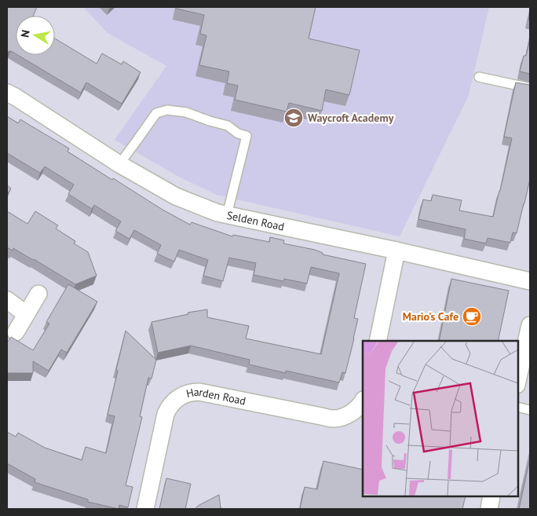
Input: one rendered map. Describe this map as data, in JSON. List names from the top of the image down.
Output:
{
  "streets": {
    "street": ["Selden Road", "Harden Road"]
  },
  "places": {
    "school or university": ["Waycroft Academy"],
    "cafe": ["Mario's Cafe"]
  },
  "north": "left"
}
